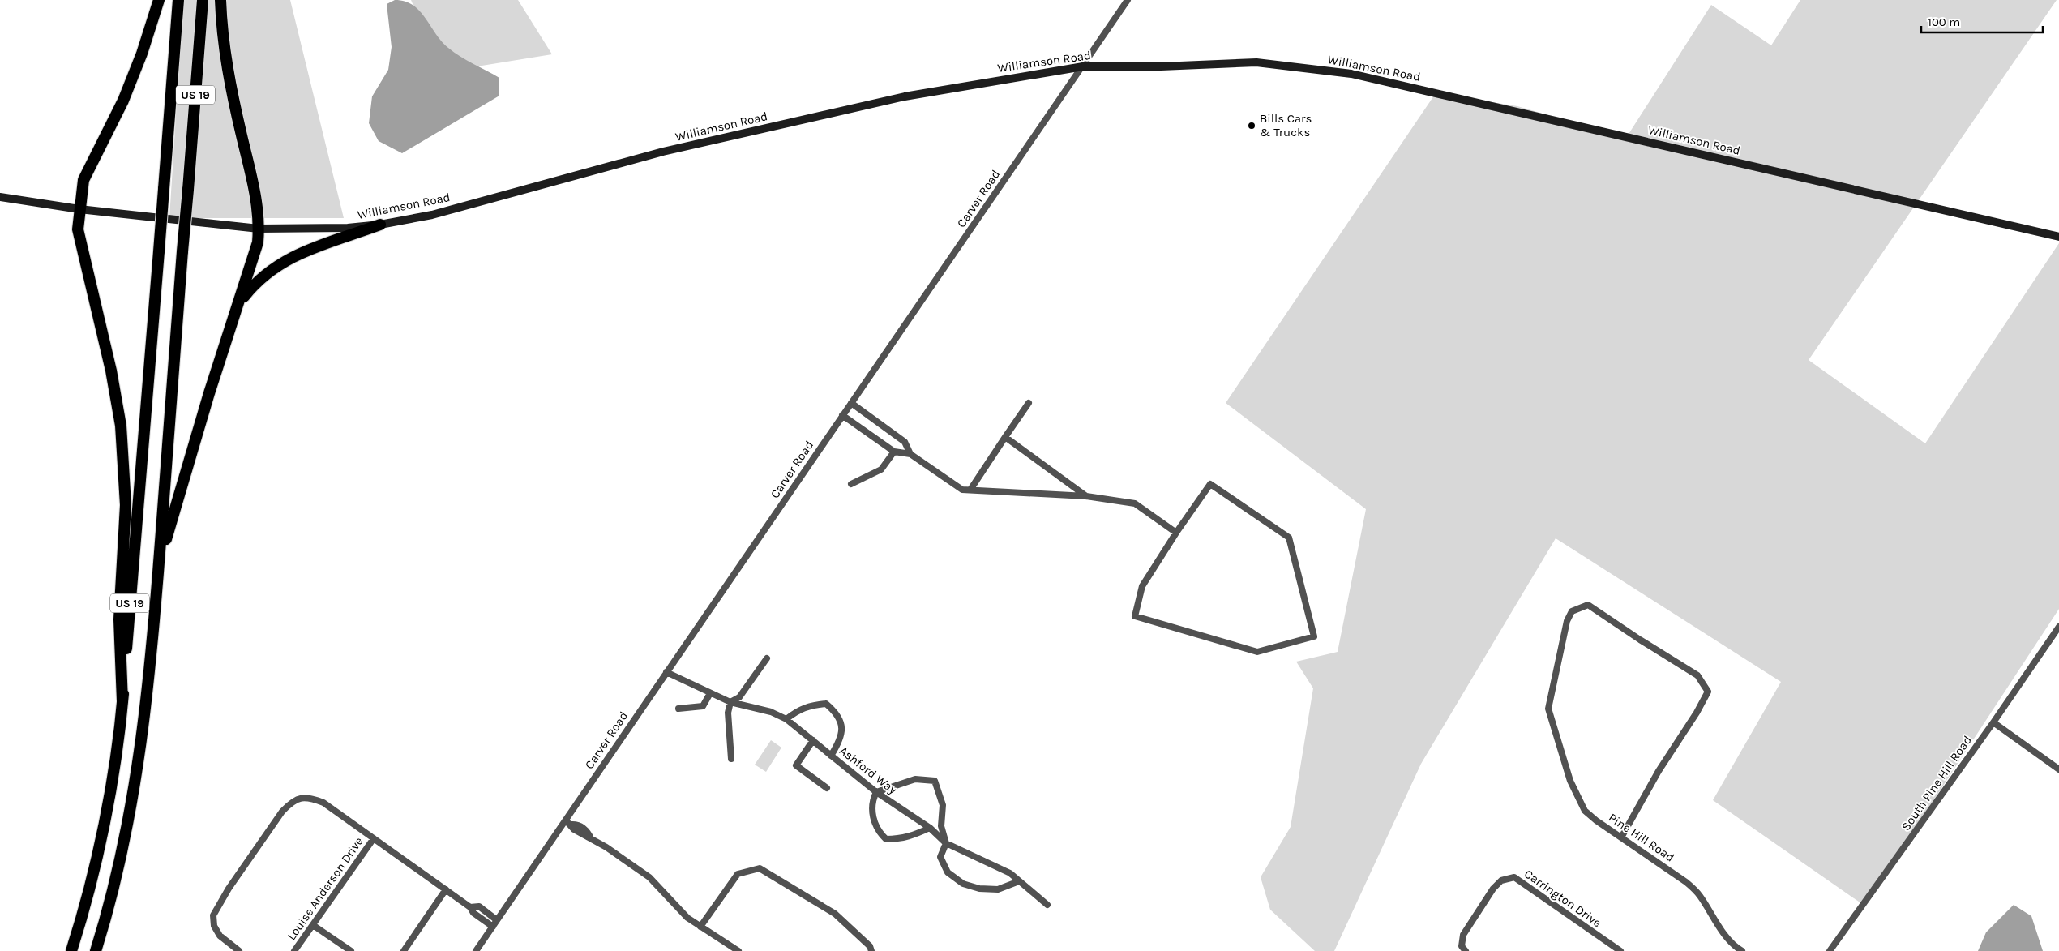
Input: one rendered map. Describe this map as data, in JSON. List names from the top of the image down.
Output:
{
  "streets": {
    "highway": ["US 19"],
    "main road": ["Williamson Road"],
    "street": [
      "Carver Road",
      "Ashford Way",
      "South Pine Hill Road",
      "Pine Hill Road",
      "Louise Anderson Drive",
      "Carrington Drive"
    ]
  },
  "crossings": [
    ["Williamson Road", "Carver Road"],
    ["Carver Road", "Ashford Way"],
    ["Carver Road", "Louise Anderson Drive"]
  ],
  "places": ["Bills Cars & Trucks"],
  "scale_bar": "100 m"
}
